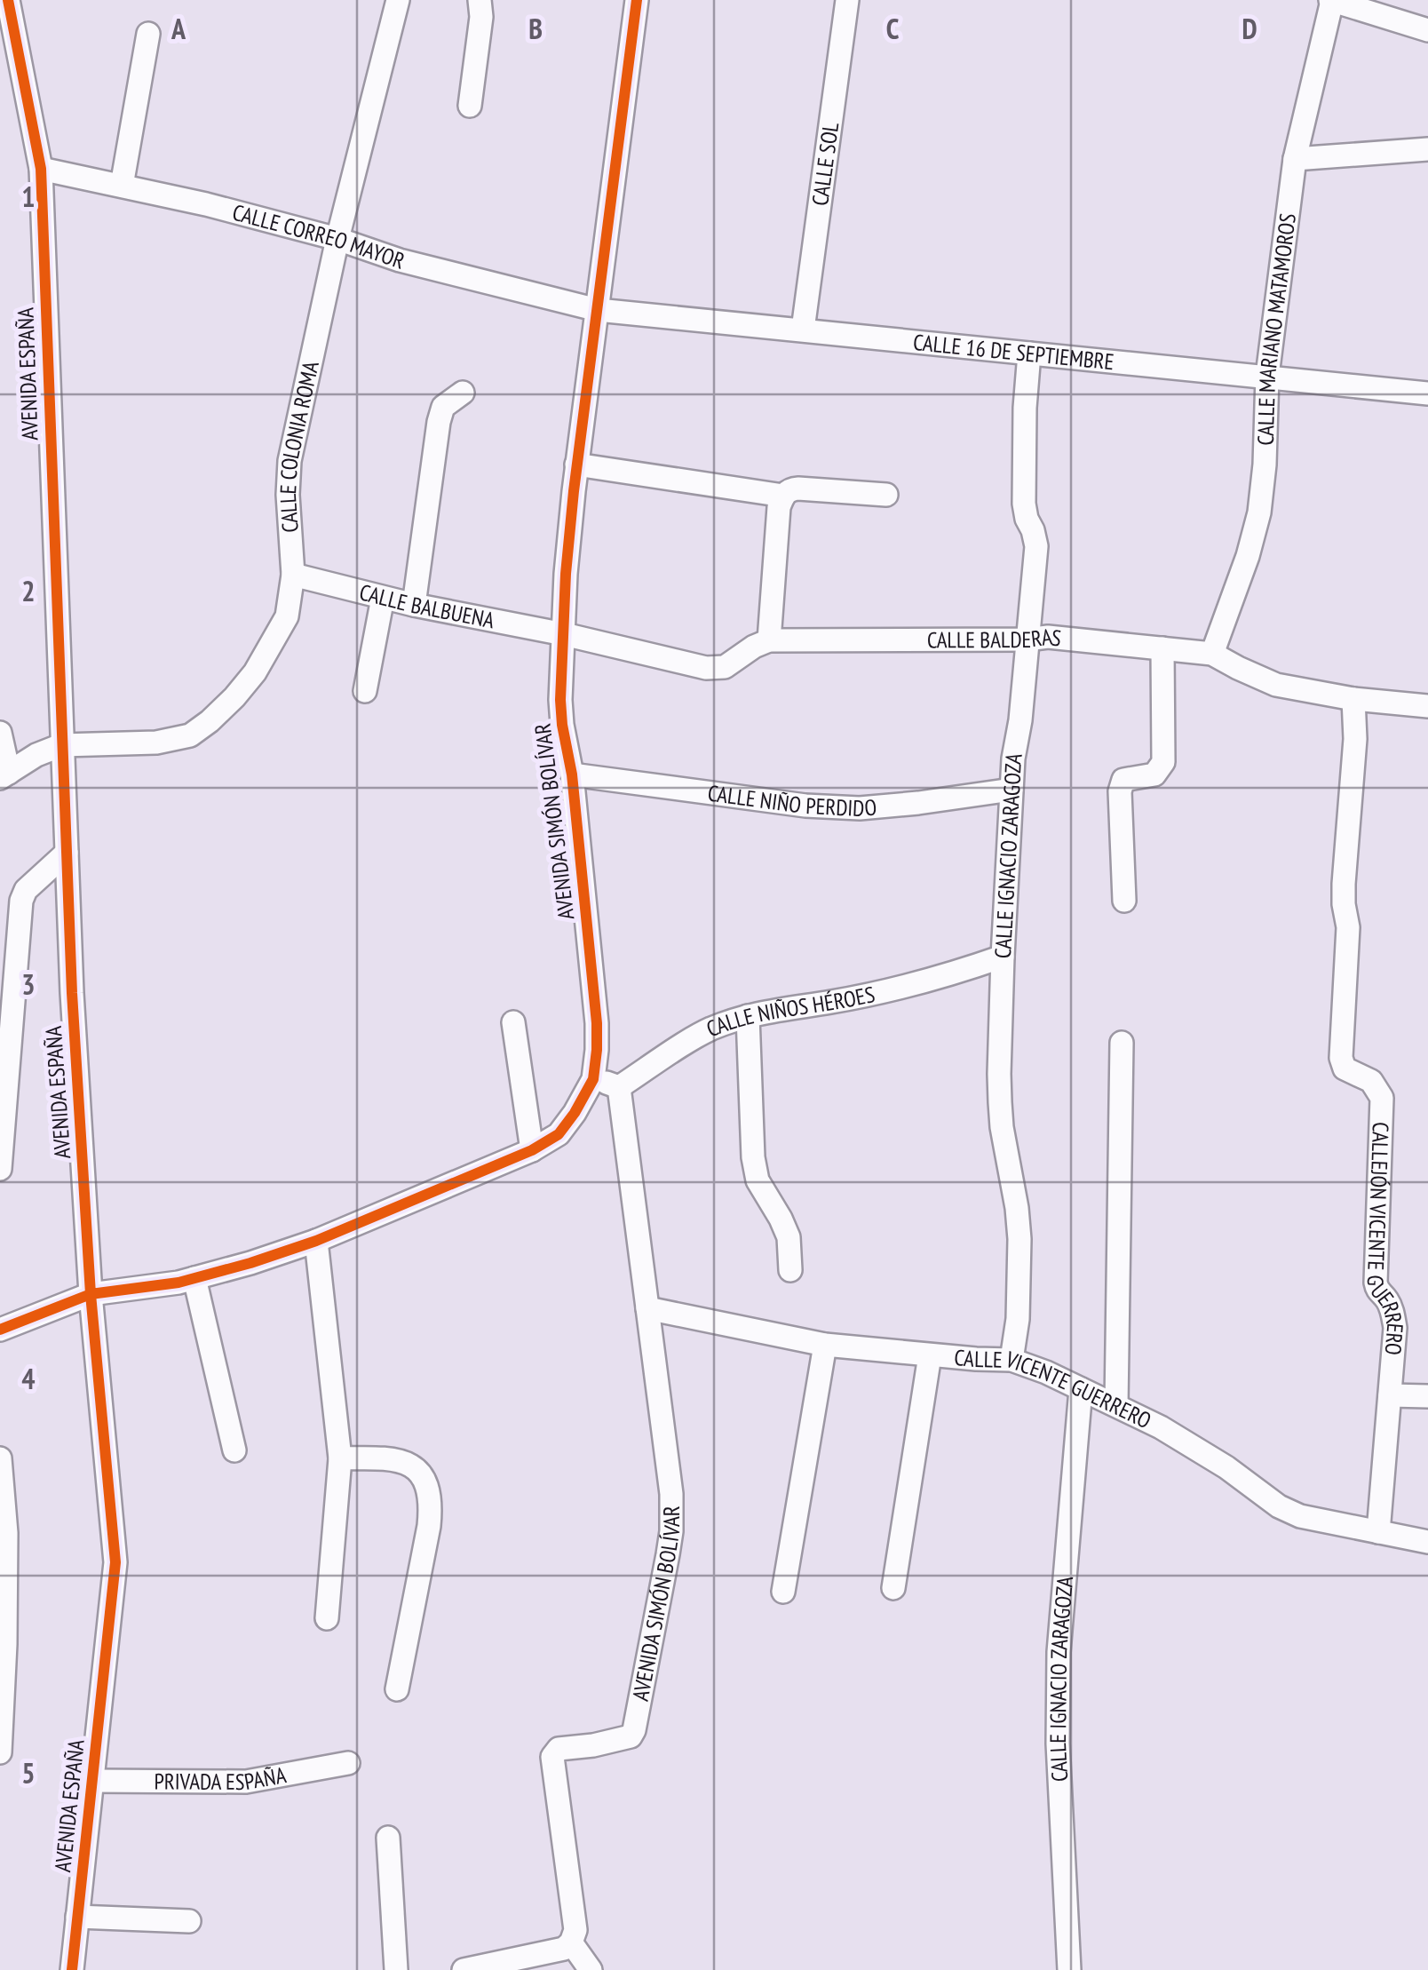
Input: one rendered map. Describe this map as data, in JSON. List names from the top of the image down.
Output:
{
  "streets": {
    "street": [
      "CALLE SOL",
      "CALLE CORREO MAYOR",
      "CALLE MARIANO MATAMOROS",
      "CALLE 16 DE SEPTIEMBRE",
      "AVENIDA ESPAÑA",
      "CALLE COLONIA ROMA",
      "CALLE BALBUENA",
      "CALLE BALDERAS",
      "CALLE NIÑO PERDIDO",
      "AVENIDA SIMÓN BOLÍVAR",
      "CALLE IGNACIO ZARAGOZA",
      "CALLE NIÑOS HÉROES",
      "CALLEJÓN VICENTE GUERRERO",
      "CALLE VICENTE GUERRERO",
      "PRIVADA ESPAÑA"
    ]
  },
  "crossings": [
    ["CALLE SOL", "CALLE 16 DE SEPTIEMBRE"],
    ["CALLE CORREO MAYOR", "CALLE 16 DE SEPTIEMBRE"],
    ["CALLE CORREO MAYOR", "AVENIDA ESPAÑA"],
    ["CALLE CORREO MAYOR", "CALLE COLONIA ROMA"],
    ["CALLE CORREO MAYOR", "AVENIDA SIMÓN BOLÍVAR"],
    ["CALLE MARIANO MATAMOROS", "CALLE 16 DE SEPTIEMBRE"],
    ["CALLE MARIANO MATAMOROS", "CALLE BALDERAS"],
    ["CALLE 16 DE SEPTIEMBRE", "AVENIDA SIMÓN BOLÍVAR"],
    ["CALLE 16 DE SEPTIEMBRE", "CALLE IGNACIO ZARAGOZA"],
    ["AVENIDA ESPAÑA", "CALLE COLONIA ROMA"],
    ["AVENIDA ESPAÑA", "AVENIDA SIMÓN BOLÍVAR"],
    ["AVENIDA ESPAÑA", "PRIVADA ESPAÑA"],
    ["CALLE COLONIA ROMA", "CALLE BALBUENA"],
    ["CALLE BALBUENA", "CALLE BALDERAS"],
    ["CALLE BALBUENA", "AVENIDA SIMÓN BOLÍVAR"],
    ["CALLE BALDERAS", "AVENIDA SIMÓN BOLÍVAR"],
    ["CALLE BALDERAS", "CALLE IGNACIO ZARAGOZA"],
    ["CALLE BALDERAS", "CALLEJÓN VICENTE GUERRERO"],
    ["CALLE NIÑO PERDIDO", "AVENIDA SIMÓN BOLÍVAR"],
    ["CALLE NIÑO PERDIDO", "CALLE IGNACIO ZARAGOZA"],
    ["AVENIDA SIMÓN BOLÍVAR", "CALLE NIÑOS HÉROES"],
    ["AVENIDA SIMÓN BOLÍVAR", "CALLE VICENTE GUERRERO"],
    ["CALLE IGNACIO ZARAGOZA", "CALLE NIÑOS HÉROES"],
    ["CALLE IGNACIO ZARAGOZA", "CALLE VICENTE GUERRERO"],
    ["CALLEJÓN VICENTE GUERRERO", "CALLE VICENTE GUERRERO"]
  ],
  "grid": {
    "columns": [
      "A",
      "B",
      "C",
      "D"
    ],
    "rows": [
      "1",
      "2",
      "3",
      "4",
      "5"
    ]
  }
}
